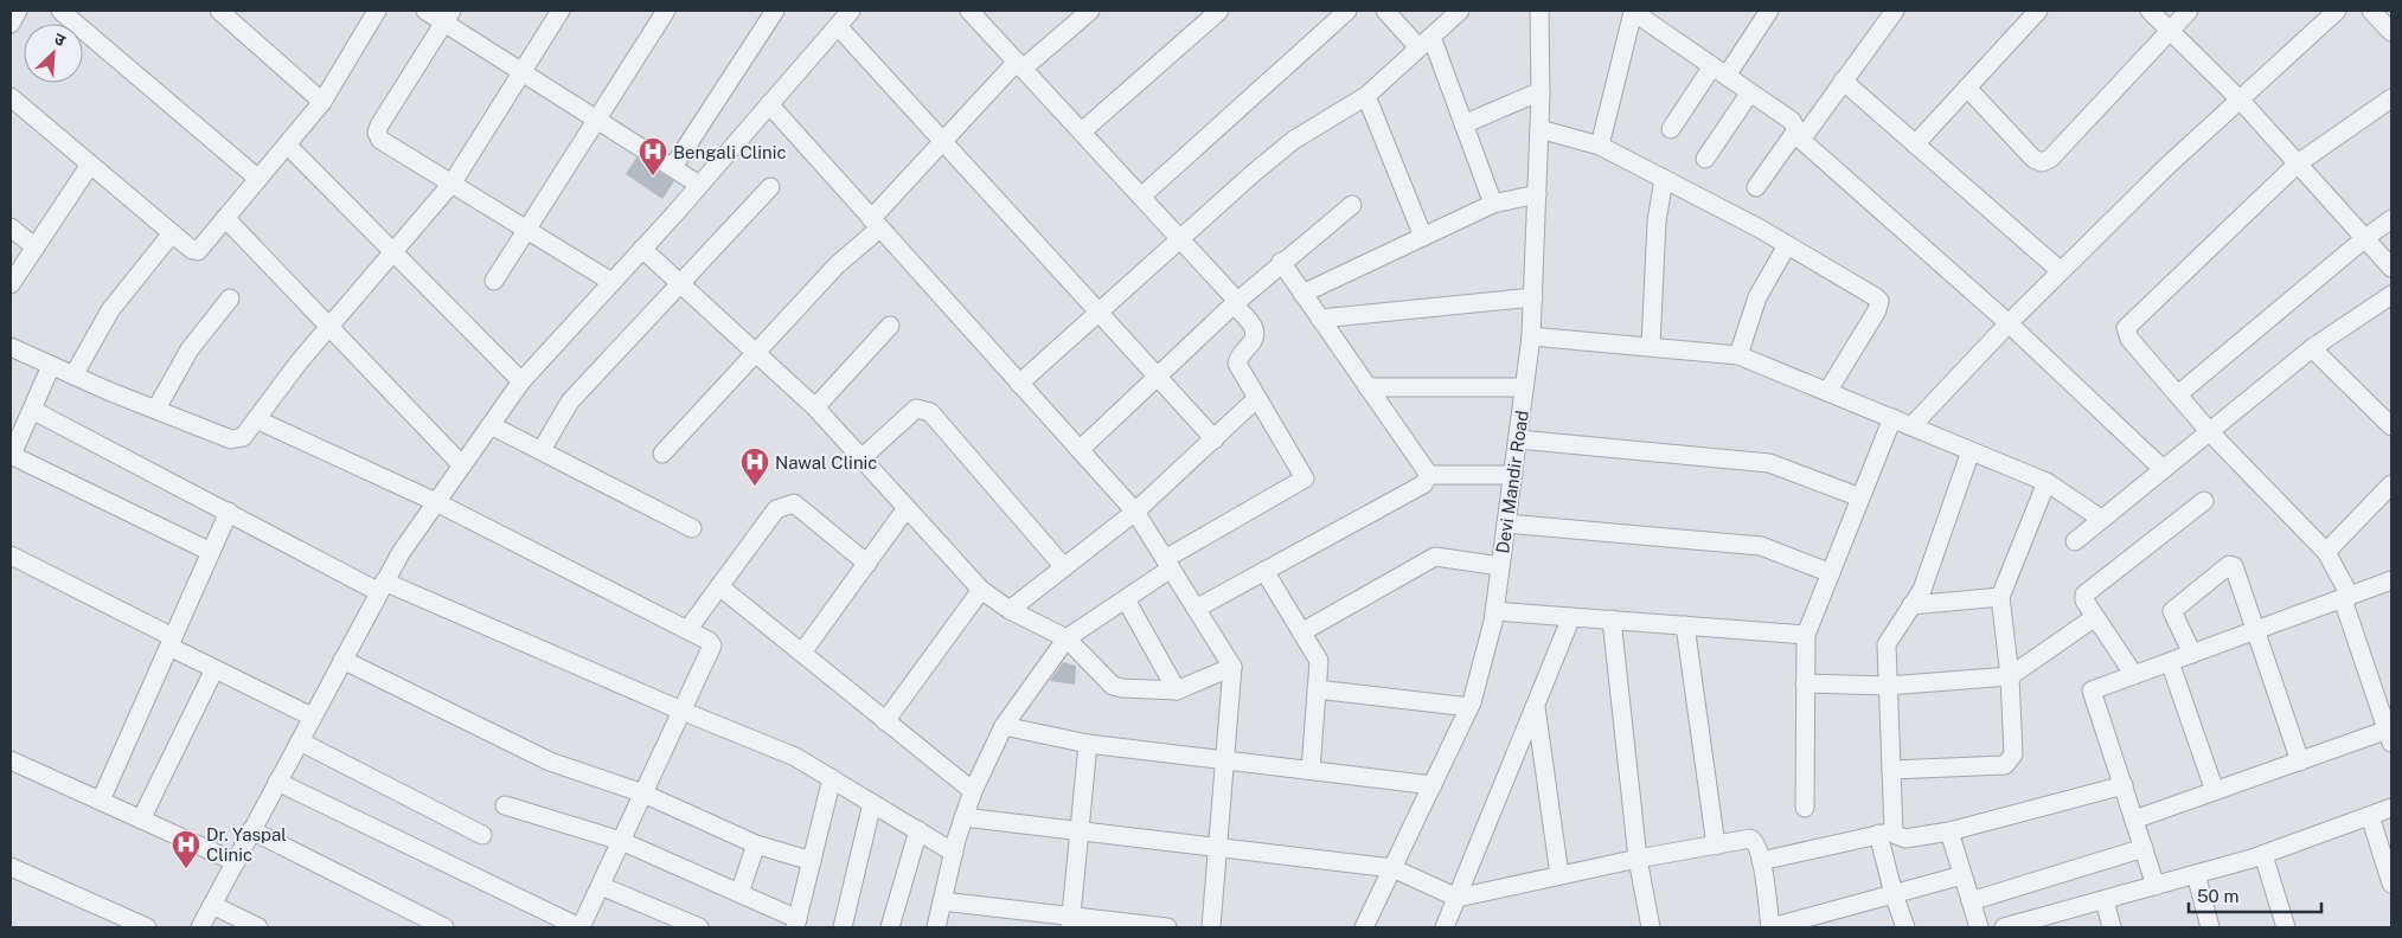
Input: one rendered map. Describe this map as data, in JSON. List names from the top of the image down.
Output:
{
  "streets": {
    "street": ["Devi Mandir Road"]
  },
  "places": {
    "hospital": ["Bengali Clinic", "Nawal Clinic", "Dr. Yaspal Clinic"]
  },
  "scale_bar": "50 m",
  "north": "top right"
}
